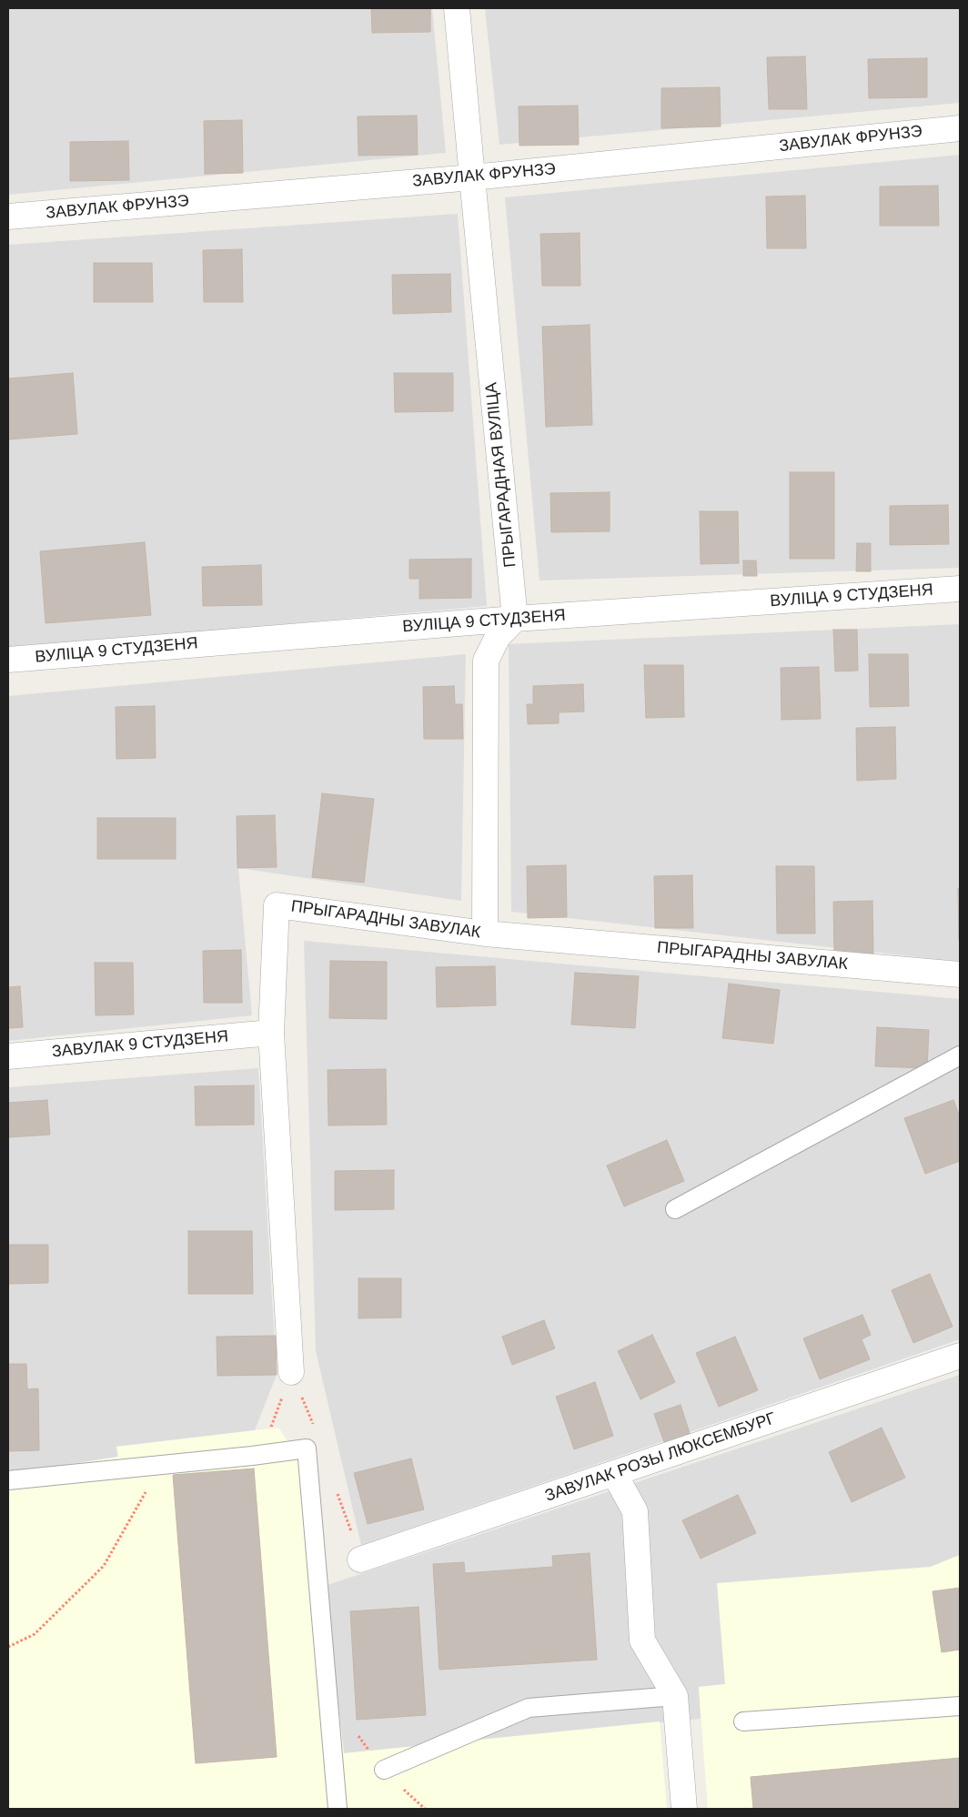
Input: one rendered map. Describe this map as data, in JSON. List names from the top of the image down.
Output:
{
  "streets": {
    "street": [
      "ЗАВУЛАК ФРУНЗЭ",
      "ПРЫГАРАДНАЯ ВУЛІЦА",
      "ВУЛІЦА 9 СТУДЗЕНЯ",
      "ПРЫГАРАДНЫ ЗАВУЛАК",
      "ЗАВУЛАК 9 СТУДЗЕНЯ",
      "ЗАВУЛАК РОЗЫ ЛЮКСЕМБУРГ"
    ]
  },
  "crossings": [
    ["ЗАВУЛАК ФРУНЗЭ", "ПРЫГАРАДНАЯ ВУЛІЦА"],
    ["ПРЫГАРАДНАЯ ВУЛІЦА", "ВУЛІЦА 9 СТУДЗЕНЯ"],
    ["ПРЫГАРАДНЫ ЗАВУЛАК", "ЗАВУЛАК 9 СТУДЗЕНЯ"]
  ]
}
